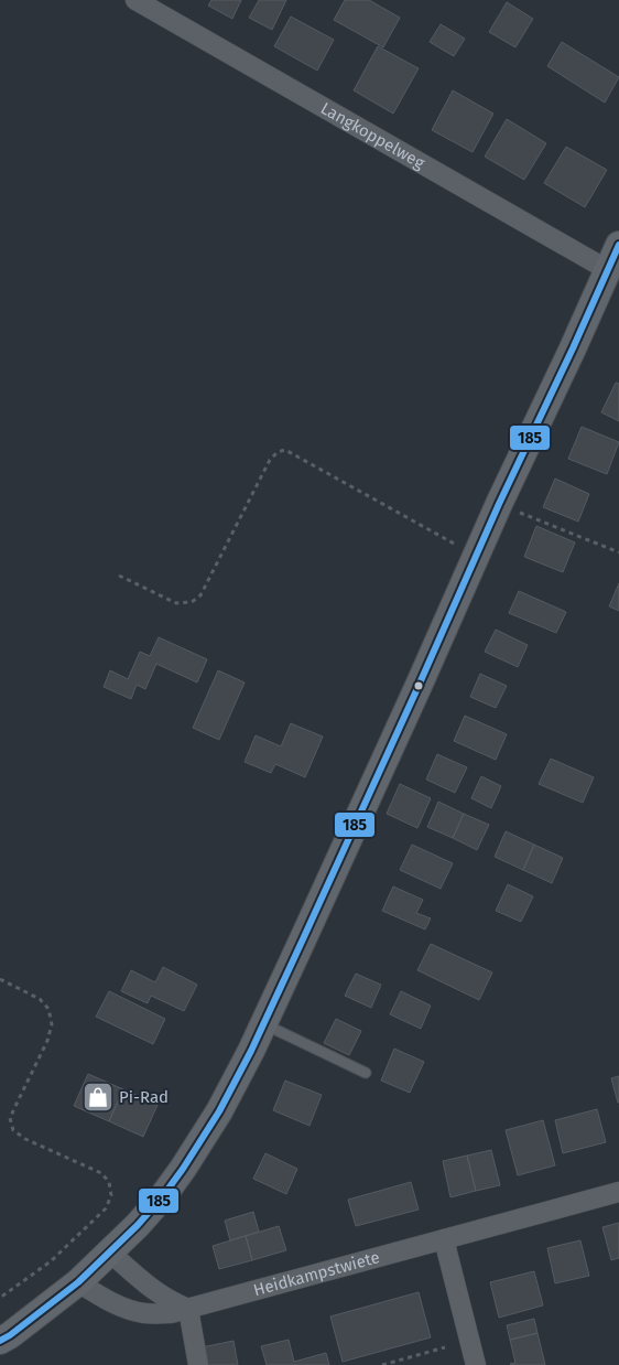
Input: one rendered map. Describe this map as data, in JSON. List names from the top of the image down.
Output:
{
  "streets": {
    "street": ["Langkoppelweg", "Heidkampstwiete"]
  },
  "places": {
    "shop": ["Pi-Rad"]
  },
  "lines": ["transit line 185"]
}
